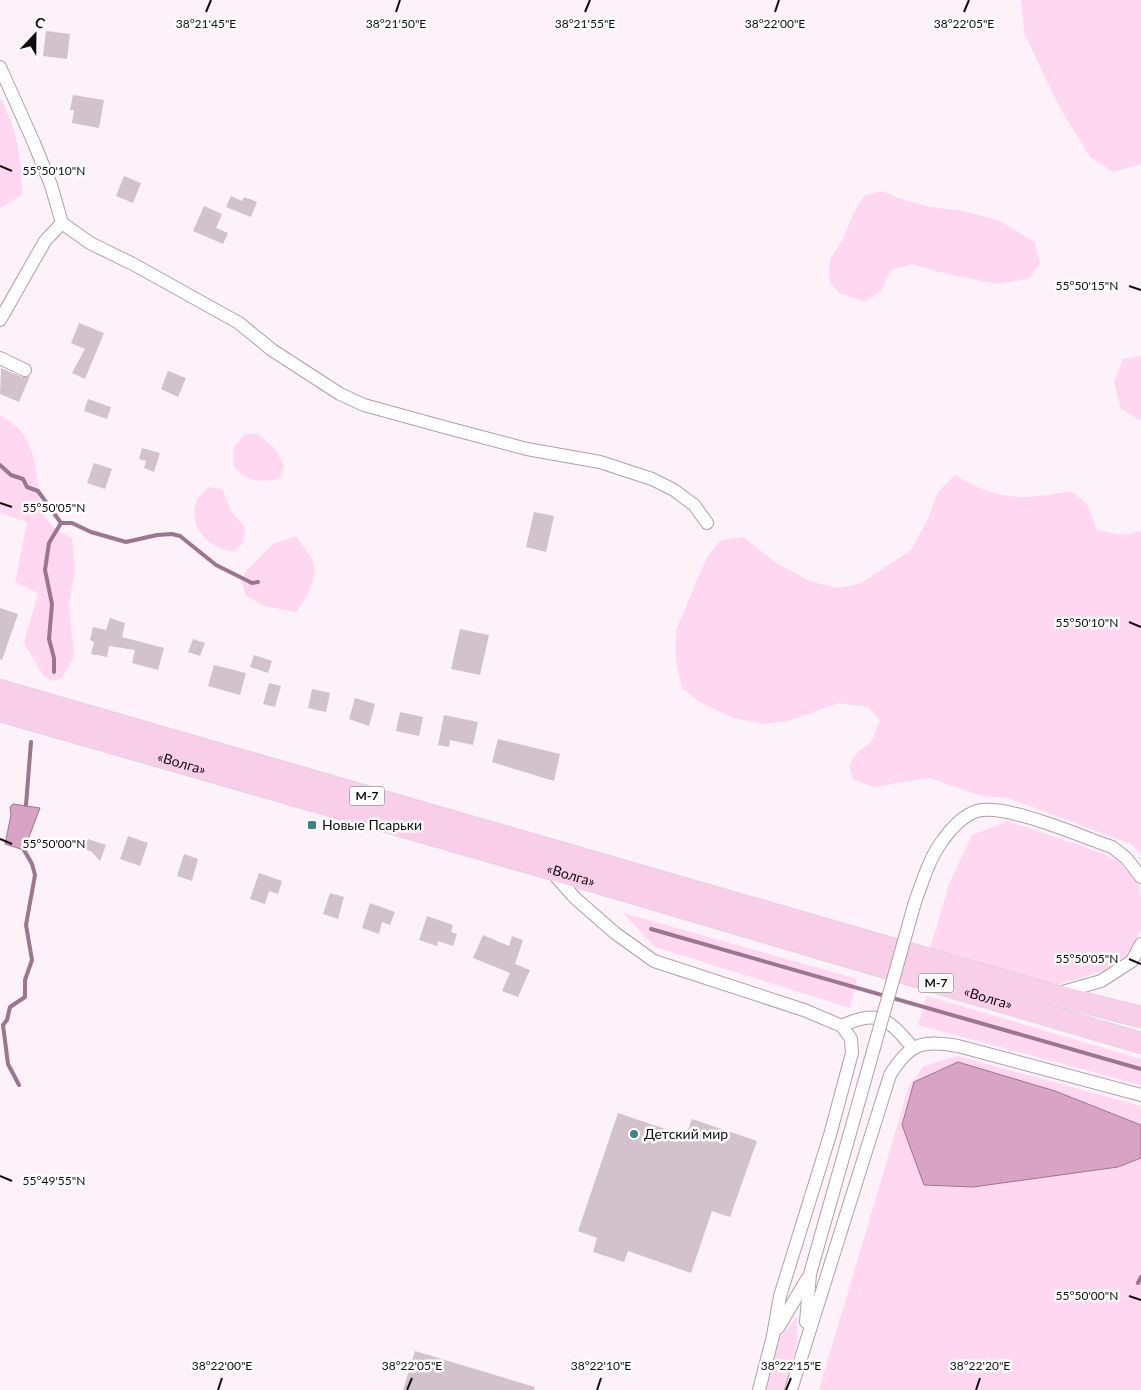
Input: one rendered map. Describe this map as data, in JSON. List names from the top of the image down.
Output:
{
  "streets": {
    "highway": ["«Волга»", "М-7"]
  },
  "places": {
    "transit": ["Новые Псарьки"],
    "other": ["Детский мир"]
  },
  "north": "top",
  "coordinates": [
    "38°21'45\"E",
    "38°21'50\"E",
    "38°21'55\"E",
    "38°22'00\"E",
    "38°22'05\"E",
    "55°50'10\"N",
    "55°50'15\"N",
    "55°50'05\"N",
    "55°50'00\"N",
    "55°49'55\"N",
    "38°22'10\"E",
    "38°22'15\"E",
    "38°22'20\"E"
  ]
}
